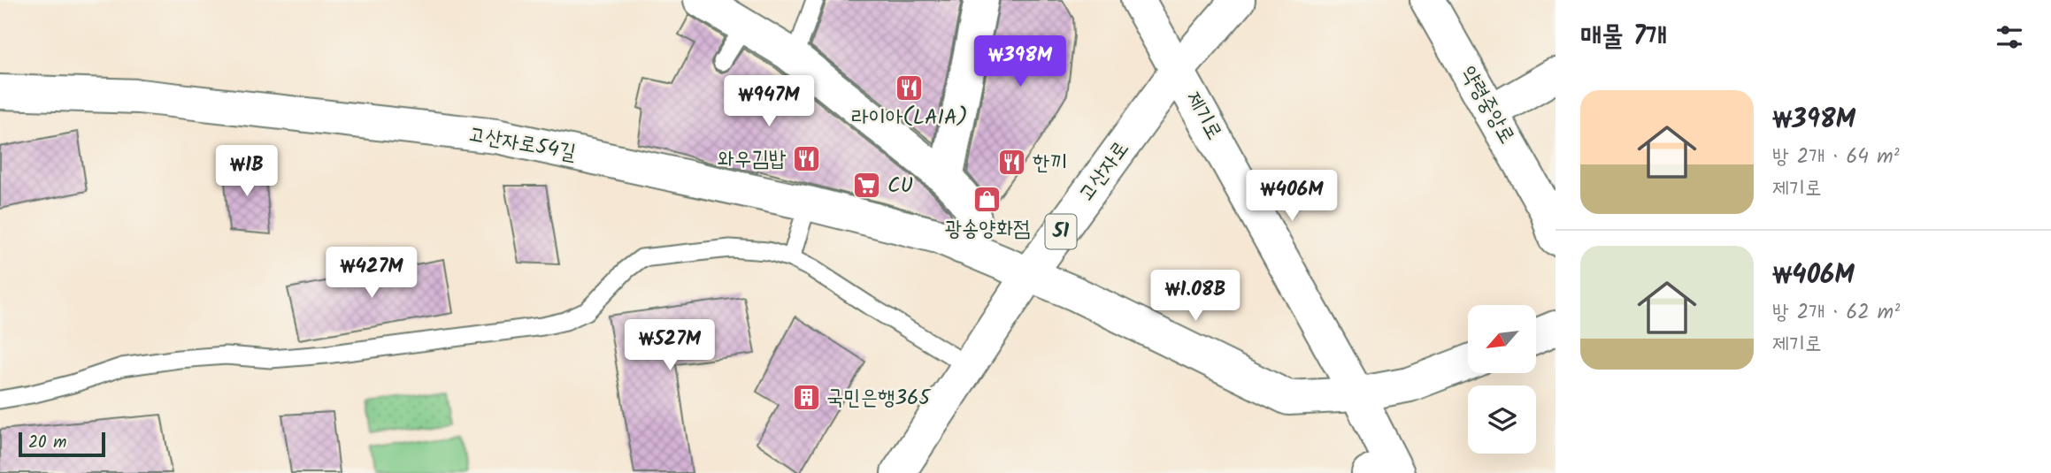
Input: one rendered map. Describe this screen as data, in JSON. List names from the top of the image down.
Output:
{
  "streets": {
    "street": [
      "약령중앙로",
      "제기로",
      "고산자로54길",
      "고산자로",
      "51"
    ]
  },
  "crossings": [
    ["제기로", "고산자로"],
    ["고산자로54길", "고산자로"]
  ],
  "places": {
    "restaurant": ["라이아(LAIA)", "와우김밥", "한끼"],
    "supermarket": ["CU"],
    "shop": ["광송양화점"],
    "building": ["국민은행365"]
  },
  "scale_bar": "20 m",
  "north": "bottom left",
  "page": {
    "heading": "매물 7개",
    "price": [
      "₩398M",
      "₩947M",
      "₩1B",
      "₩406M",
      "₩427M",
      "₩1.08B",
      "₩527M"
    ],
    "list": [
      {
        "name": "₩398M",
        "note": "방 2개 · 64 m² · 제기로"
      },
      {
        "name": "₩406M",
        "note": "방 2개 · 62 m² · 제기로"
      }
    ],
    "scale": "20 m"
  }
}
